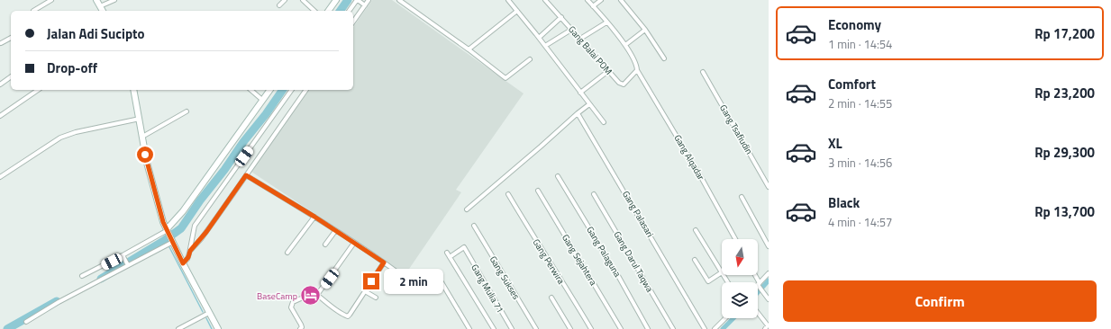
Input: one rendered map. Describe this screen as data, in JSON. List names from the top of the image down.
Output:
{
  "streets": {
    "street": [
      "Gang Balai POM",
      "Gang Tsafiudin",
      "Gang Alqadar",
      "Gang Palasari",
      "Gang Palaguna",
      "Gang Sejahtera",
      "Gang Perwira",
      "Gang Darul Taqwa",
      "Gang Sukses",
      "Gang Mulia 71"
    ]
  },
  "crossings": [
    ["Gang Balai POM", "Gang Alqadar"]
  ],
  "places": {
    "hotel": ["BaseCamp"]
  },
  "north": "bottom",
  "page": {
    "list": [
      {
        "name": "Economy",
        "note": "1 min · 14:54",
        "value": "Rp 17,200"
      },
      {
        "name": "Comfort",
        "note": "2 min · 14:55",
        "value": "Rp 23,200"
      },
      {
        "name": "XL",
        "note": "3 min · 14:56",
        "value": "Rp 29,300"
      },
      {
        "name": "Black",
        "note": "4 min · 14:57",
        "value": "Rp 13,700"
      }
    ],
    "banner": ["Jalan Adi Sucipto", "Drop-off"],
    "bubble": "2 min",
    "buttons": "Confirm"
  }
}
